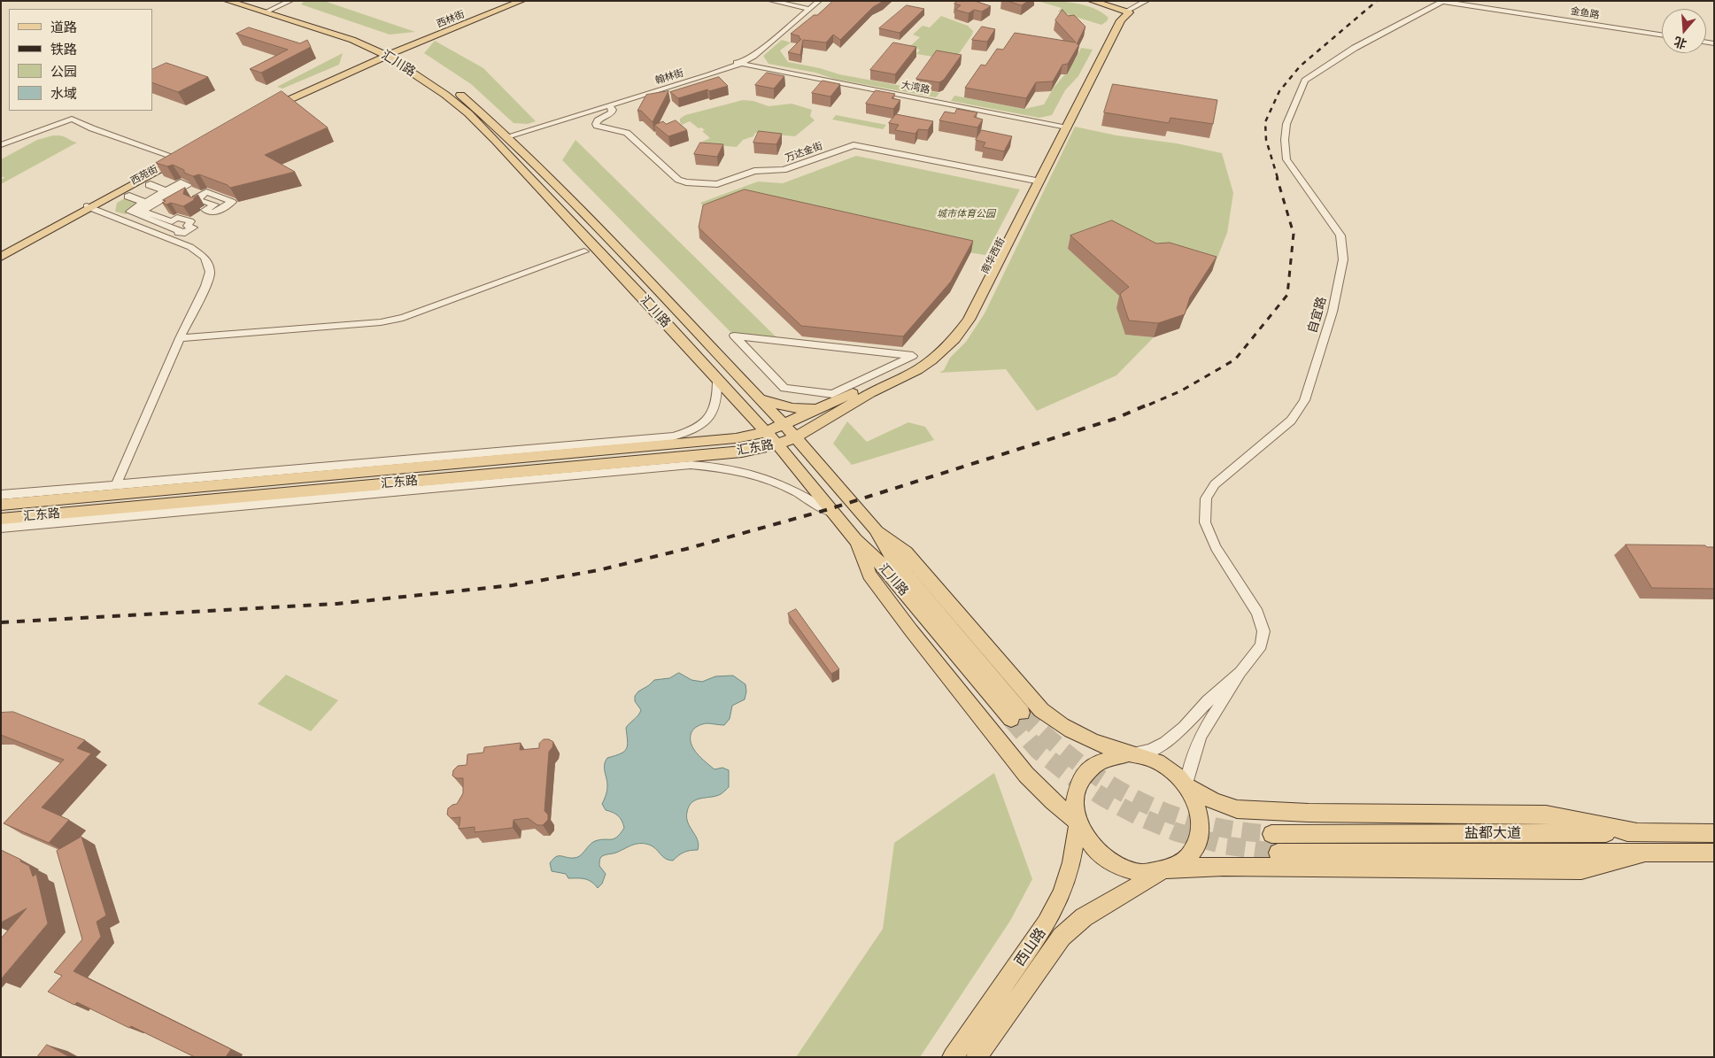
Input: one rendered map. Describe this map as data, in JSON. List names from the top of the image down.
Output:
{
  "streets": {
    "main road": [
      "西林街",
      "汇川路",
      "南华西街",
      "汇东路",
      "盐都大道",
      "西山路"
    ],
    "street": [
      "金鱼路",
      "翰林街",
      "大湾路",
      "万达金街",
      "自宜路"
    ]
  },
  "crossings": [
    ["金鱼路", "自宜路"],
    ["西林街", "汇川路"],
    ["汇川路", "翰林街"],
    ["汇川路", "南华西街"],
    ["汇川路", "汇东路"],
    ["翰林街", "大湾路"],
    ["翰林街", "万达金街"],
    ["大湾路", "南华西街"],
    ["万达金街", "南华西街"],
    ["南华西街", "汇东路"]
  ],
  "parks": ["城市体育公园"],
  "legend": [
    "道路",
    "铁路",
    "公园",
    "水域"
  ],
  "north": "bottom"
}
